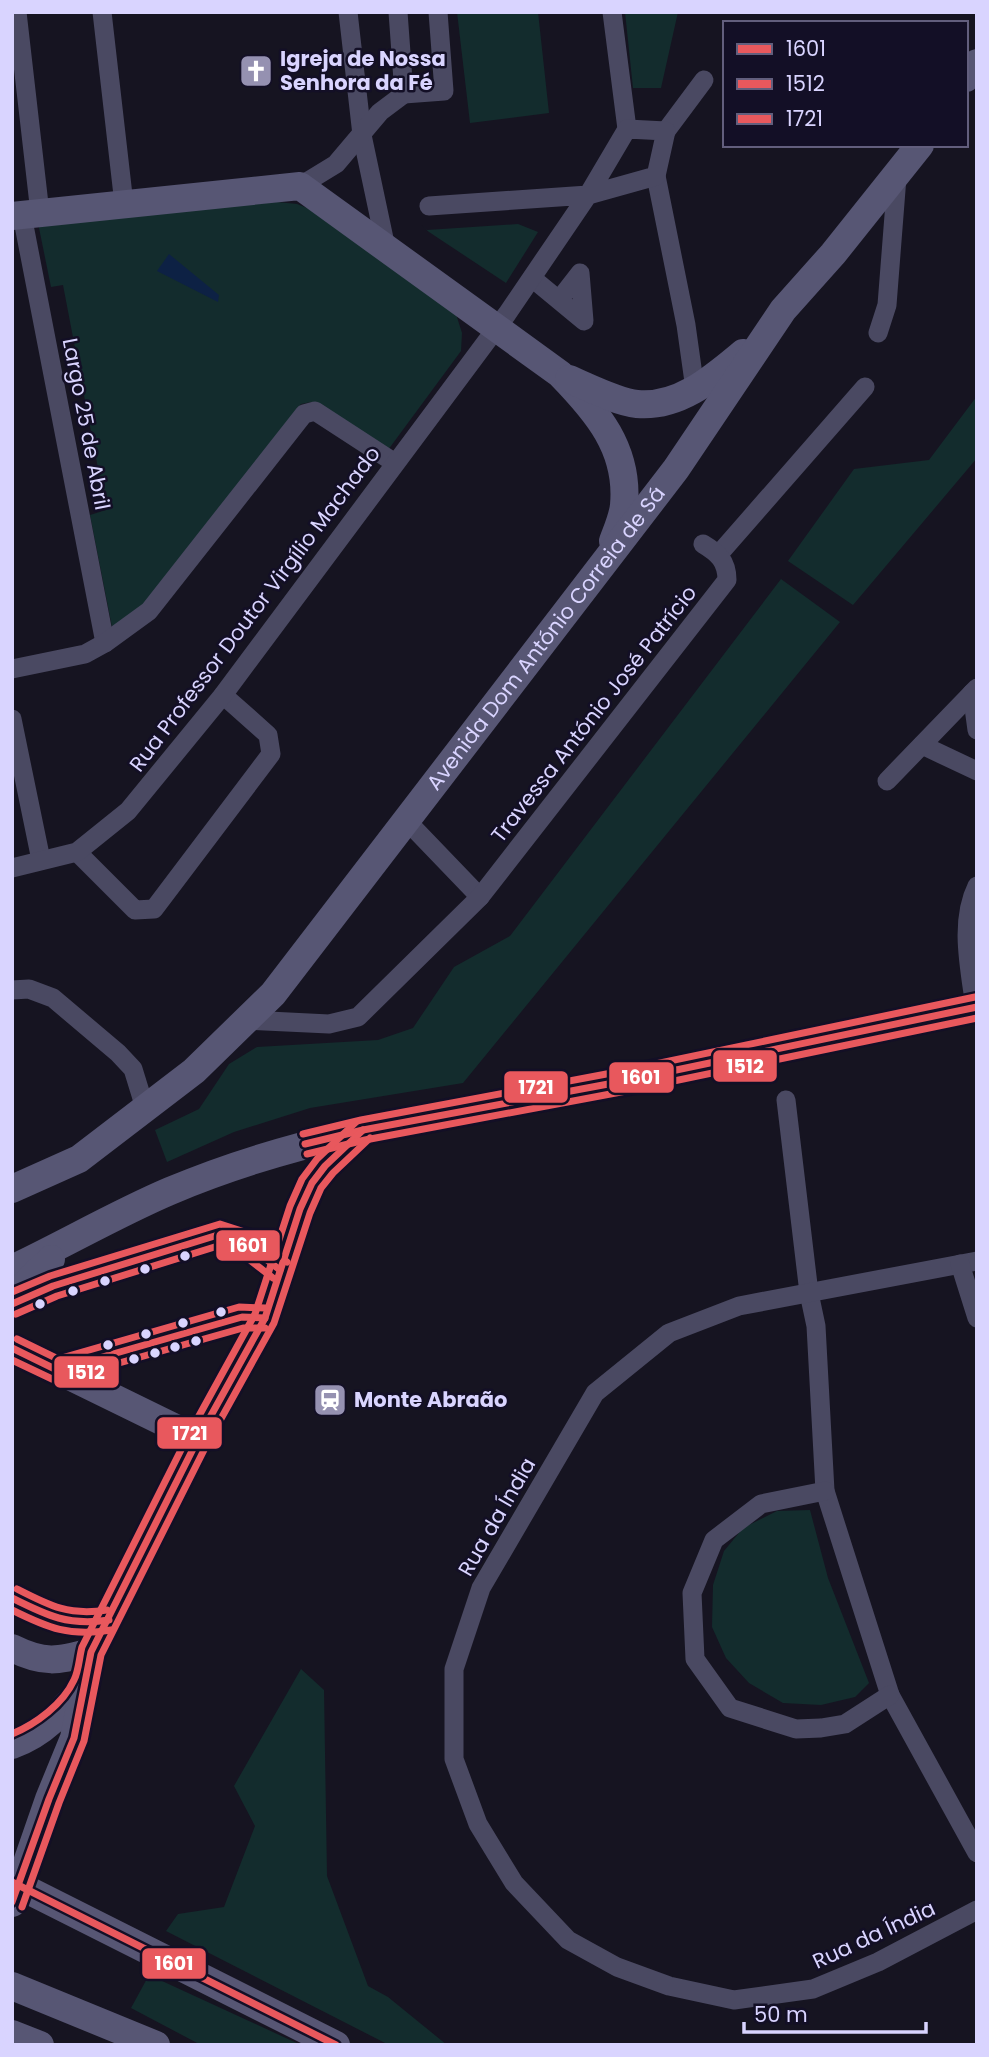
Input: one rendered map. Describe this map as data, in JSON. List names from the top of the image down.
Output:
{
  "streets": {
    "street": [
      "Largo 25 de Abril",
      "Rua Professor Doutor Virgílio Machado",
      "Avenida Dom António Correia de Sá",
      "Travessa António José Patrício",
      "Rua da Índia"
    ]
  },
  "crossings": [
    ["Avenida Dom António Correia de Sá", "Travessa António José Patrício"]
  ],
  "places": {
    "church": ["Igreja de Nossa Senhora da Fé"],
    "station": ["Monte Abraão"]
  },
  "lines": ["transit line 1721", "transit line 1601", "transit line 1512"],
  "legend": ["1601", "1512", "1721"],
  "scale_bar": "50 m"
}
